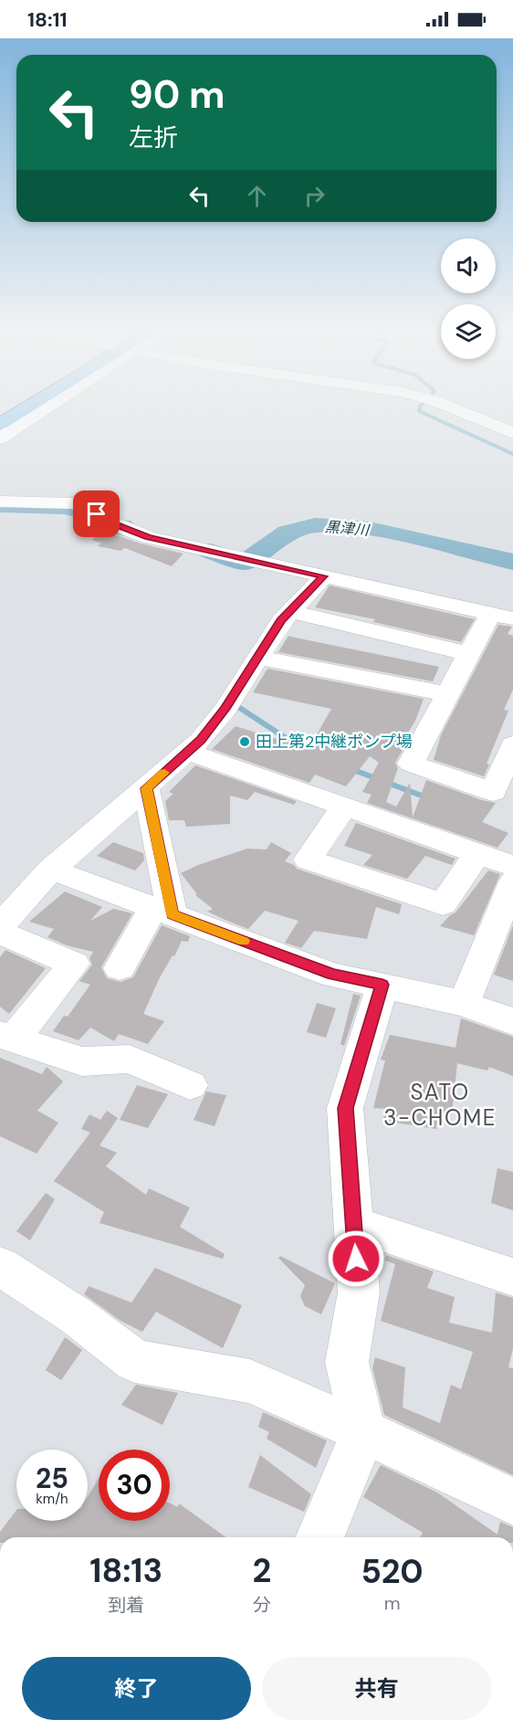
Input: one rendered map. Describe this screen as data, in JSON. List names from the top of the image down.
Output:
{
  "districts": ["SATO 3-CHOME"],
  "water": ["黒津川"],
  "places": ["田上第2中継ポンプ場"],
  "page": {
    "status": "18:11",
    "turn": ["90 m", "左折"],
    "speed": "25 km/h",
    "limit": "30",
    "eta": [
      "18:13",
      "到着",
      "2",
      "分",
      "520",
      "m"
    ],
    "buttons": ["終了", "共有"]
  }
}
